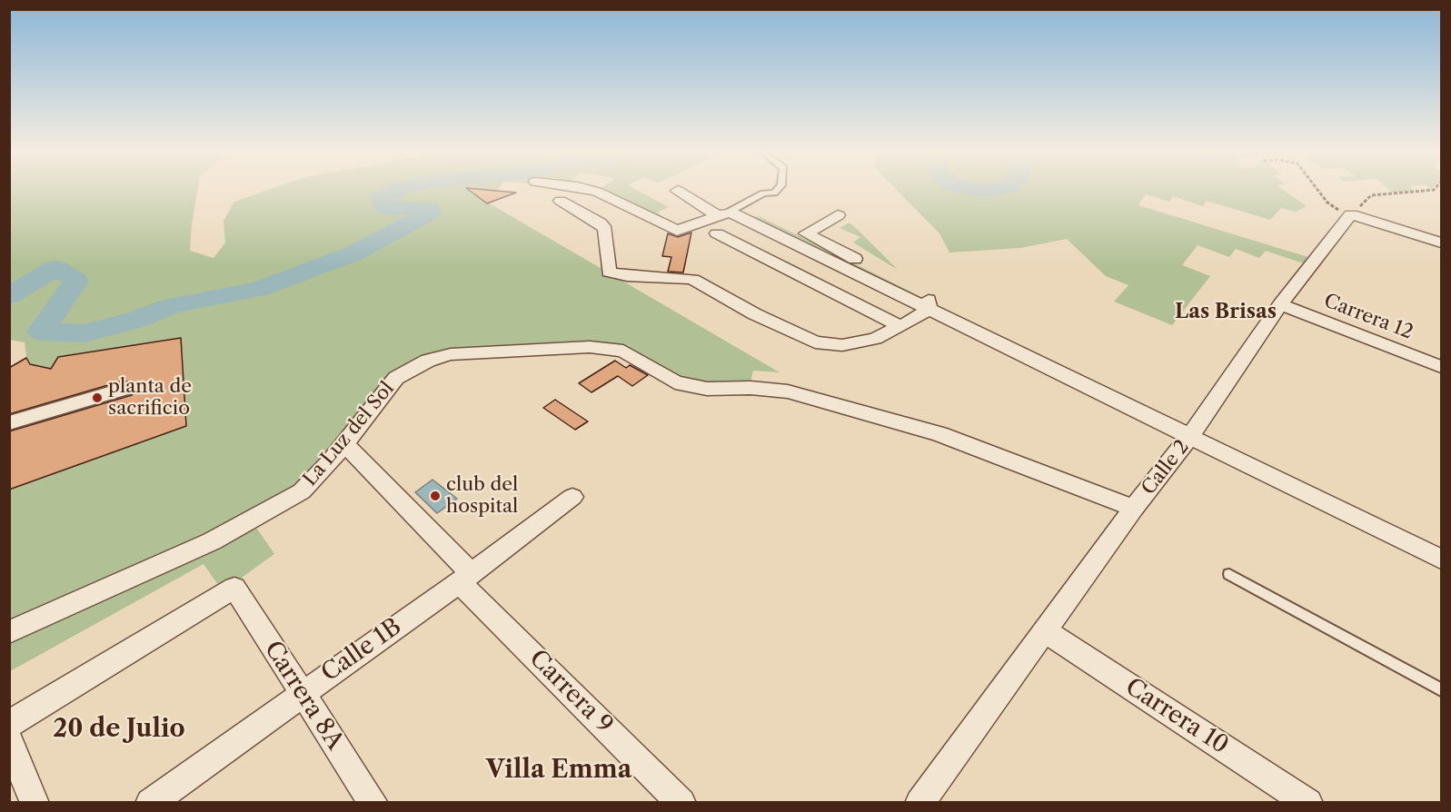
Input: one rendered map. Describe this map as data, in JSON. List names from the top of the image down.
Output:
{
  "streets": {
    "street": [
      "Carrera 12",
      "La Luz del Sol",
      "Calle 2",
      "Calle 1B",
      "Carrera 9",
      "Carrera 8A",
      "Carrera 10"
    ]
  },
  "crossings": [
    ["Carrera 12", "Calle 2"],
    ["La Luz del Sol", "Calle 2"],
    ["La Luz del Sol", "Carrera 9"],
    ["Calle 2", "Carrera 10"],
    ["Calle 1B", "Carrera 9"],
    ["Calle 1B", "Carrera 8A"]
  ],
  "districts": ["Las Brisas", "20 de Julio", "Villa Emma"],
  "places": ["planta de sacrificio", "club del hospital"]
}
